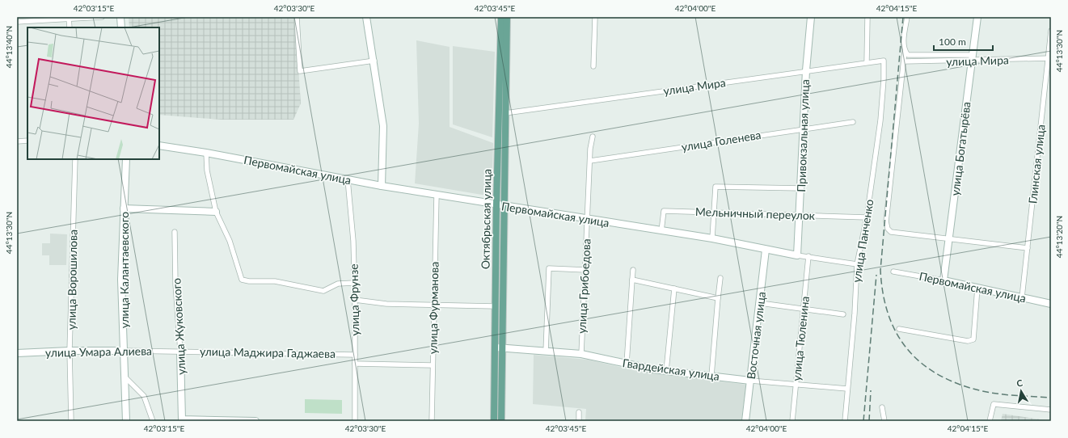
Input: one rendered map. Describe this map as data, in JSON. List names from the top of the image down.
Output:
{
  "streets": {
    "main road": ["Октябрьская улица"],
    "street": [
      "улица Мира",
      "Привокзальная улица",
      "улица Голенева",
      "улица Богатырёва",
      "Глинская улица",
      "Первомайская улица",
      "Мельничный переулок",
      "улица Панченко",
      "улица Калантаевского",
      "улица Ворошилова",
      "улица Грибоедова",
      "улица Фрунзе",
      "улица Фурманова",
      "улица Жуковского",
      "Восточная улица",
      "улица Тюленина",
      "улица Умара Алиева",
      "улица Маджира Гаджаева",
      "Гвардейская улица"
    ]
  },
  "crossings": [
    ["улица Мира", "Привокзальная улица"],
    ["улица Мира", "улица Богатырёва"],
    ["улица Мира", "Глинская улица"],
    ["улица Мира", "Октябрьская улица"],
    ["улица Мира", "улица Панченко"],
    ["Привокзальная улица", "улица Голенева"],
    ["Привокзальная улица", "Первомайская улица"],
    ["Привокзальная улица", "Мельничный переулок"],
    ["улица Голенева", "улица Грибоедова"],
    ["улица Богатырёва", "Первомайская улица"],
    ["Глинская улица", "Первомайская улица"],
    ["Первомайская улица", "Мельничный переулок"],
    ["Первомайская улица", "Октябрьская улица"],
    ["Первомайская улица", "улица Панченко"],
    ["Первомайская улица", "улица Грибоедова"],
    ["Первомайская улица", "улица Фрунзе"],
    ["Первомайская улица", "улица Фурманова"],
    ["Первомайская улица", "Восточная улица"],
    ["Первомайская улица", "улица Тюленина"],
    ["Мельничный переулок", "улица Панченко"],
    ["Октябрьская улица", "Гвардейская улица"],
    ["улица Панченко", "Гвардейская улица"],
    ["улица Калантаевского", "улица Умара Алиева"],
    ["улица Ворошилова", "улица Умара Алиева"],
    ["улица Грибоедова", "Гвардейская улица"],
    ["улица Фрунзе", "улица Маджира Гаджаева"],
    ["улица Жуковского", "улица Умара Алиева"],
    ["улица Жуковского", "улица Маджира Гаджаева"],
    ["Восточная улица", "Гвардейская улица"],
    ["улица Тюленина", "Гвардейская улица"],
    ["улица Умара Алиева", "улица Маджира Гаджаева"]
  ],
  "scale_bar": "100 m",
  "north": "top",
  "coordinates": [
    "42°03'15\"E",
    "42°03'30\"E",
    "42°03'45\"E",
    "42°04'00\"E",
    "42°04'15\"E",
    "44°13'40\"N",
    "44°13'30\"N",
    "44°13'20\"N"
  ]
}
